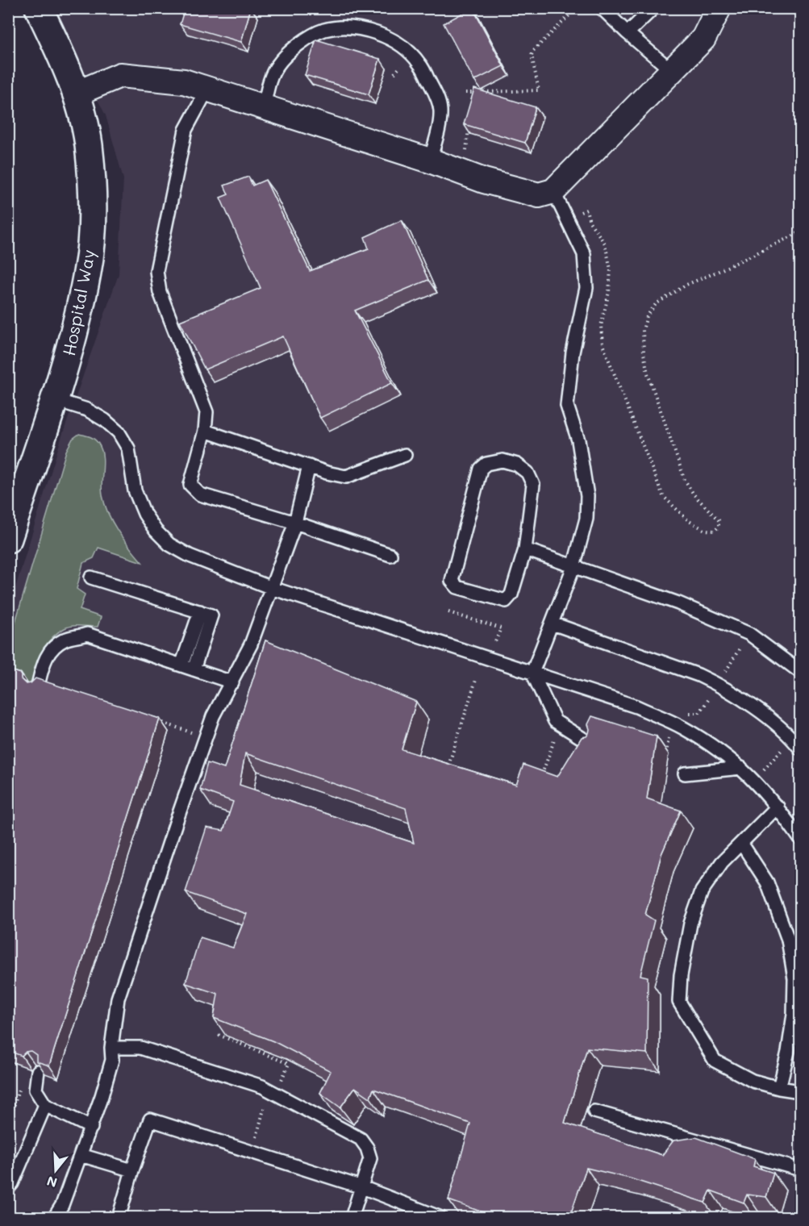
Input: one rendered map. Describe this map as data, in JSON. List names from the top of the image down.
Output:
{
  "streets": {
    "street": ["Hospital Way"]
  },
  "north": "bottom"
}
